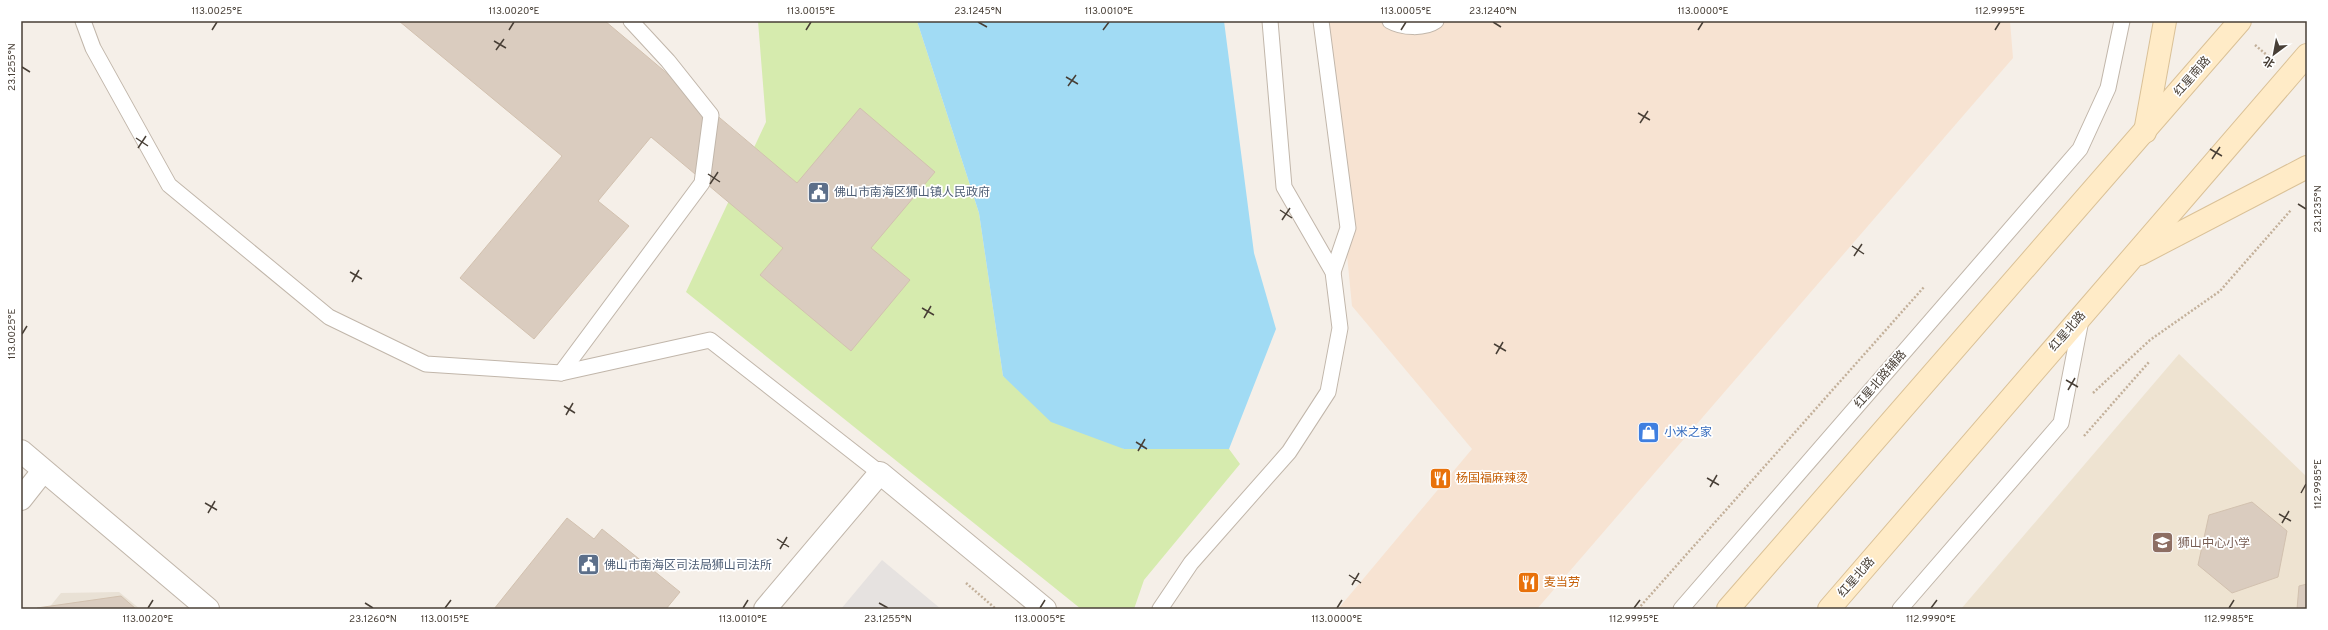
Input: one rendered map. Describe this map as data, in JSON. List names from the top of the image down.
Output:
{
  "streets": {
    "main road": ["红星南路", "红星北路"],
    "lane": ["红星北路辅路"]
  },
  "places": {
    "public building": ["佛山市南海区狮山镇人民政府", "佛山市南海区司法局狮山司法所"],
    "shop": ["小米之家"],
    "restaurant": ["杨国福麻辣烫", "麦当劳"],
    "school or university": ["狮山中心小学"]
  },
  "north": "bottom left",
  "coordinates": [
    "113.0025°E",
    "113.0020°E",
    "113.0015°E",
    "23.1245°N",
    "113.0010°E",
    "113.0005°E",
    "23.1240°N",
    "113.0000°E",
    "112.9995°E",
    "23.1255°N",
    "23.1235°N",
    "112.9985°E",
    "23.1260°N",
    "112.9990°E"
  ]
}
